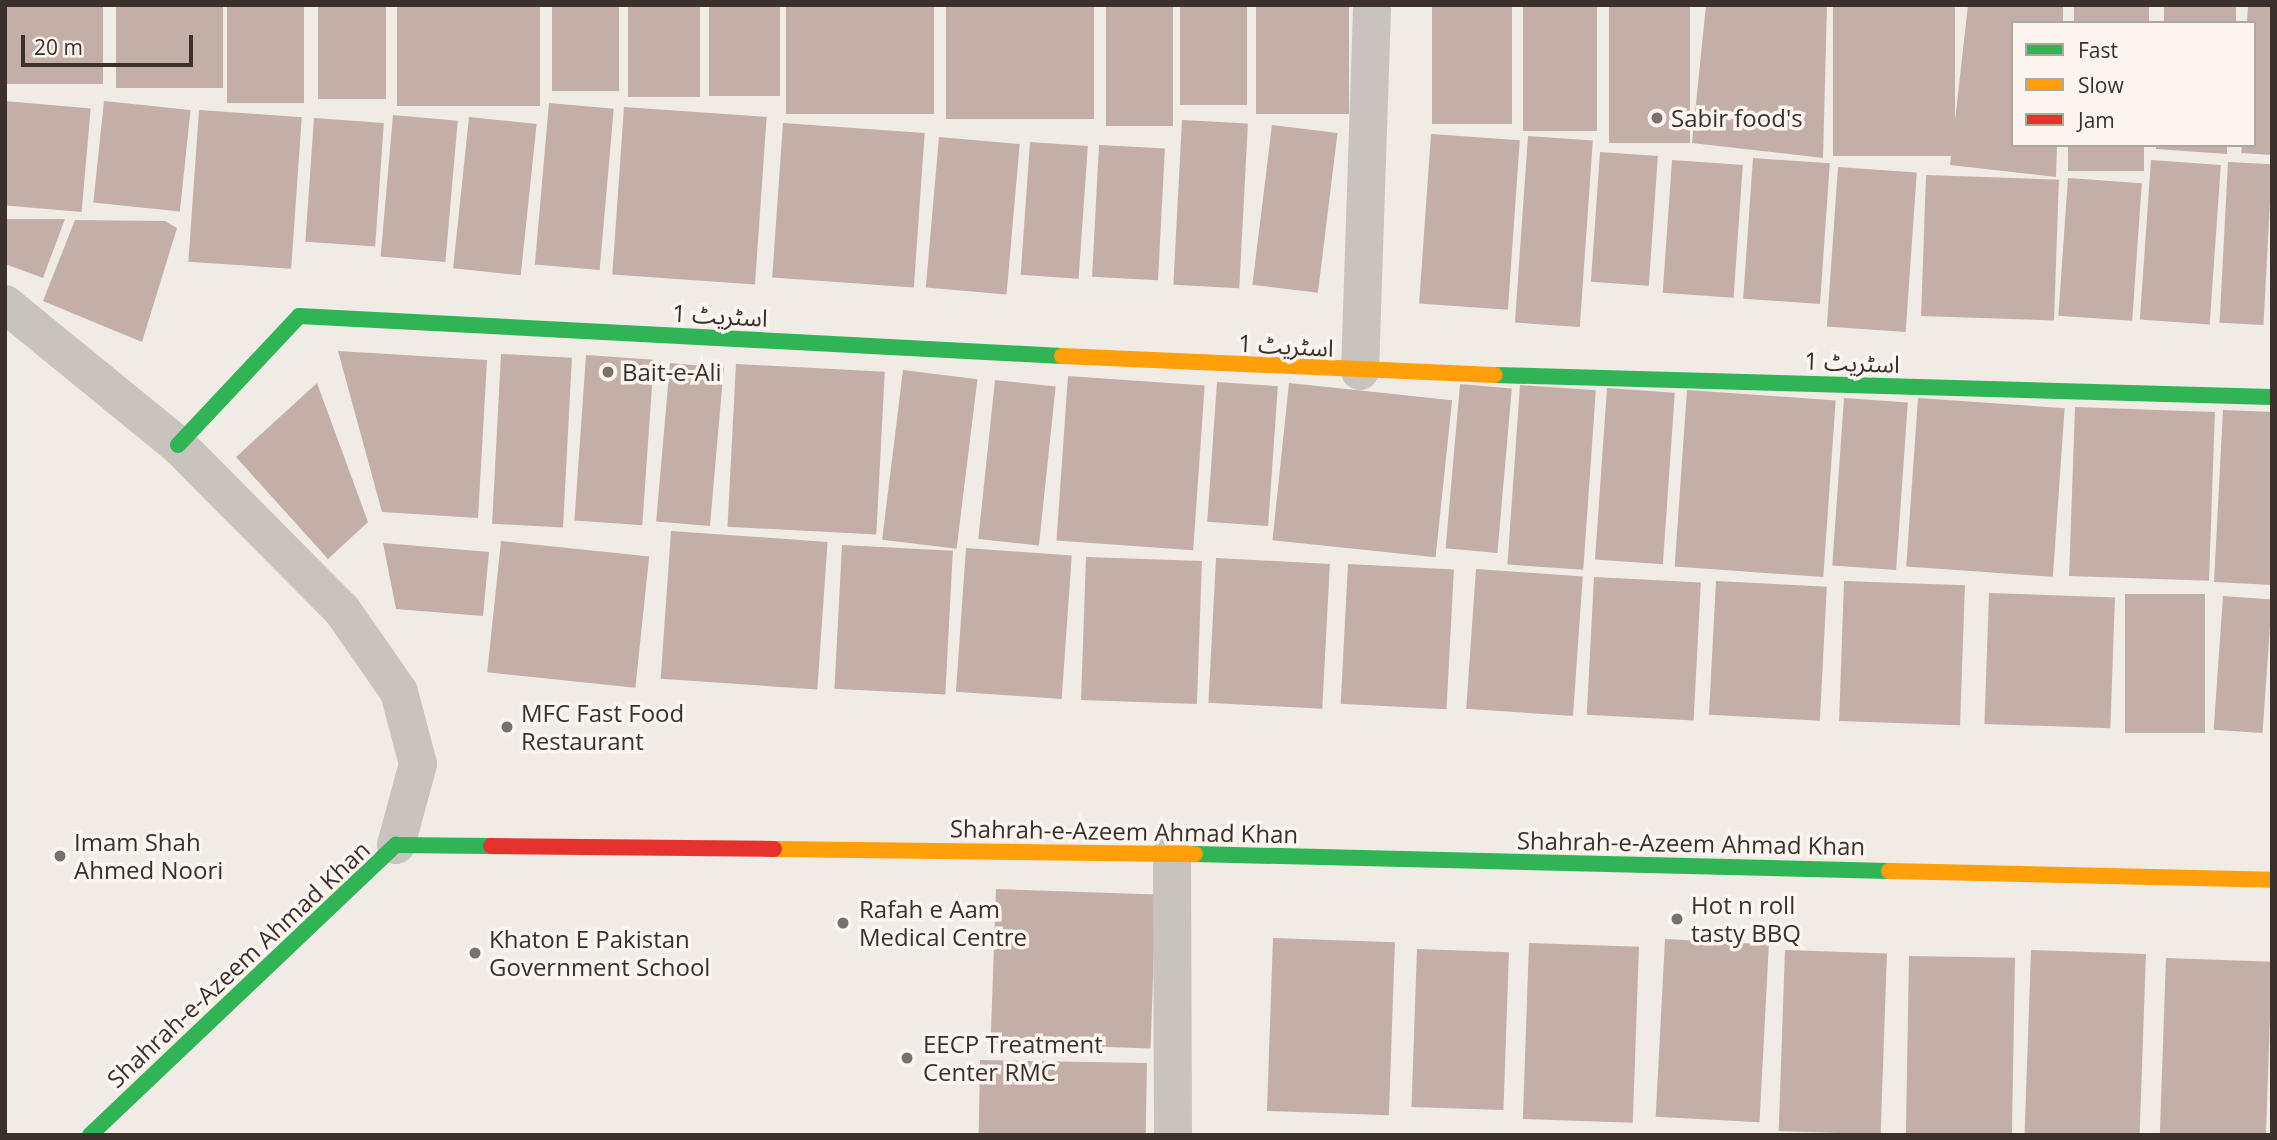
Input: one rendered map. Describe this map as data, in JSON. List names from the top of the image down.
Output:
{
  "streets": {
    "street": ["اسٹریٹ 1", "Shahrah-e-Azeem Ahmad Khan"]
  },
  "places": [
    "Sabir food's",
    "Bait-e-Ali",
    "MFC Fast Food Restaurant",
    "Imam Shah Ahmed Noori",
    "Hot n roll tasty BBQ",
    "Rafah e Aam Medical Centre",
    "Khaton E Pakistan Government School",
    "EECP Treatment Center RMC"
  ],
  "legend": ["Fast", "Slow", "Jam"],
  "scale_bar": "20 m"
}
